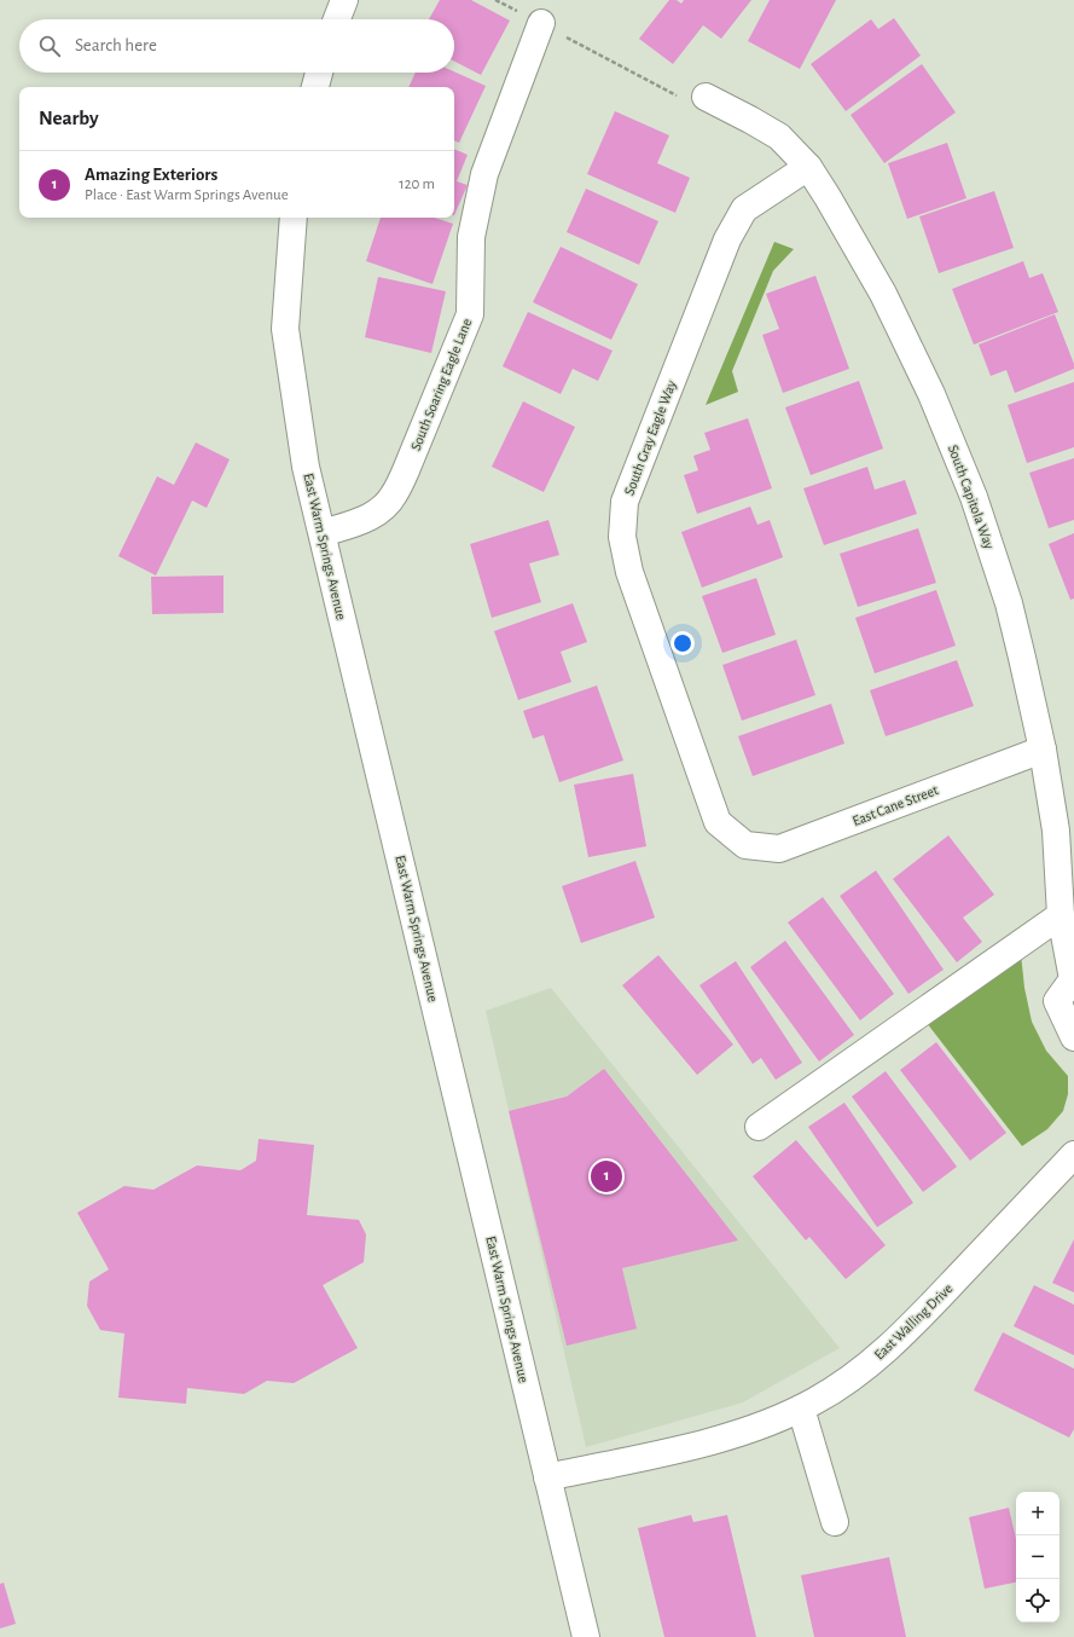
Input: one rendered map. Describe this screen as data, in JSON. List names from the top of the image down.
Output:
{
  "streets": {
    "street": [
      "South Soaring Eagle Lane",
      "South Gray Eagle Way",
      "South Capitola Way",
      "East Warm Springs Avenue",
      "East Cane Street",
      "East Walling Drive"
    ]
  },
  "crossings": [
    ["South Soaring Eagle Lane", "East Warm Springs Avenue"],
    ["South Gray Eagle Way", "South Capitola Way"],
    ["South Gray Eagle Way", "East Cane Street"],
    ["South Capitola Way", "East Cane Street"],
    ["East Warm Springs Avenue", "East Walling Drive"]
  ],
  "page": {
    "search": "Search here",
    "heading": "Nearby",
    "list": [
      {
        "mark": "1",
        "name": "Amazing Exteriors",
        "note": "Place · East Warm Springs Avenue",
        "value": "120 m"
      }
    ],
    "pins": "1",
    "map_buttons": ["+", "−"]
  }
}
